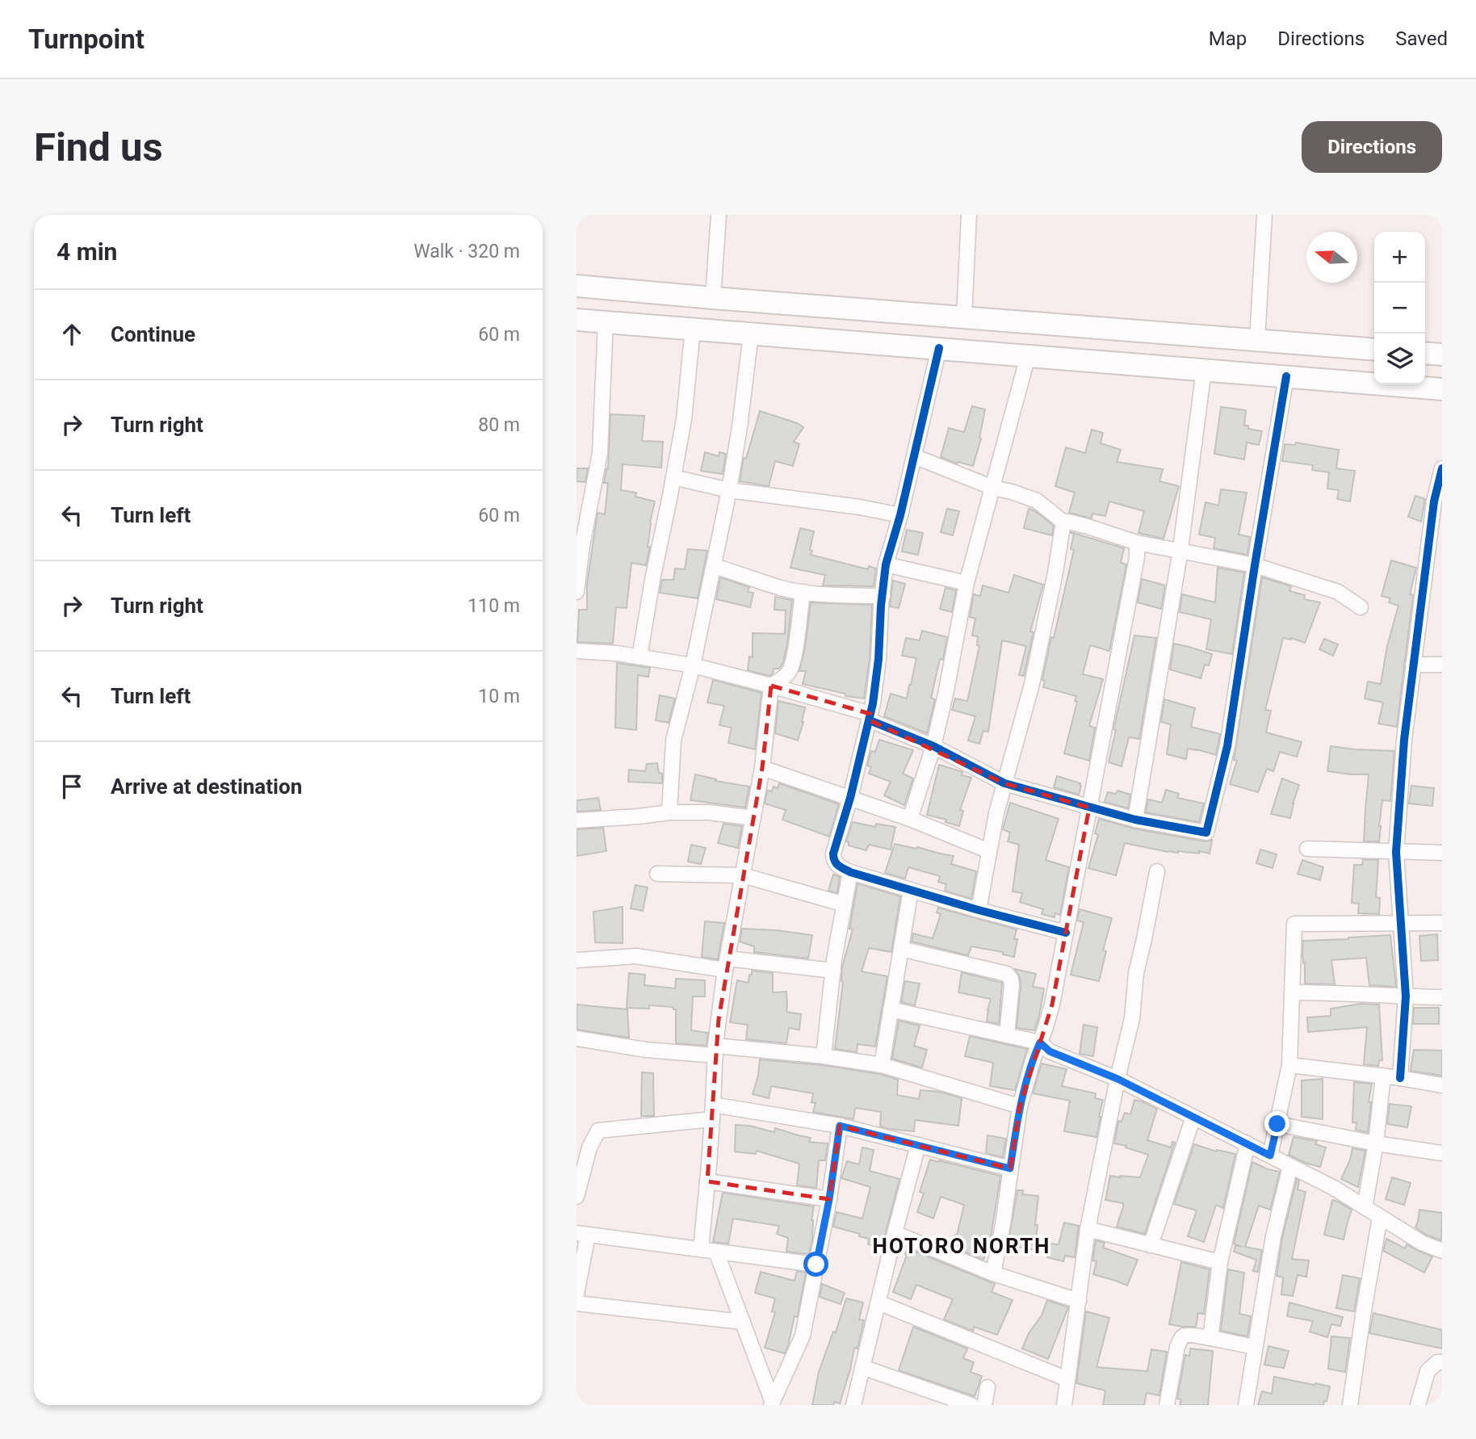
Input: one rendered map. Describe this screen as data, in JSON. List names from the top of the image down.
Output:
{
  "districts": ["HOTORO NORTH"],
  "north": "left",
  "page": {
    "header": "Turnpoint",
    "nav": ["Map", "Directions", "Saved"],
    "buttons": "Directions",
    "title": "Find us",
    "heading": ["4 min", "Walk · 320 m"],
    "map_buttons": ["+", "−"],
    "list": [
      ["Continue", "60 m"],
      ["Turn right", "80 m"],
      ["Turn left", "60 m"],
      ["Turn right", "110 m"],
      ["Turn left", "10 m"],
      "Arrive at destination"
    ]
  }
}
